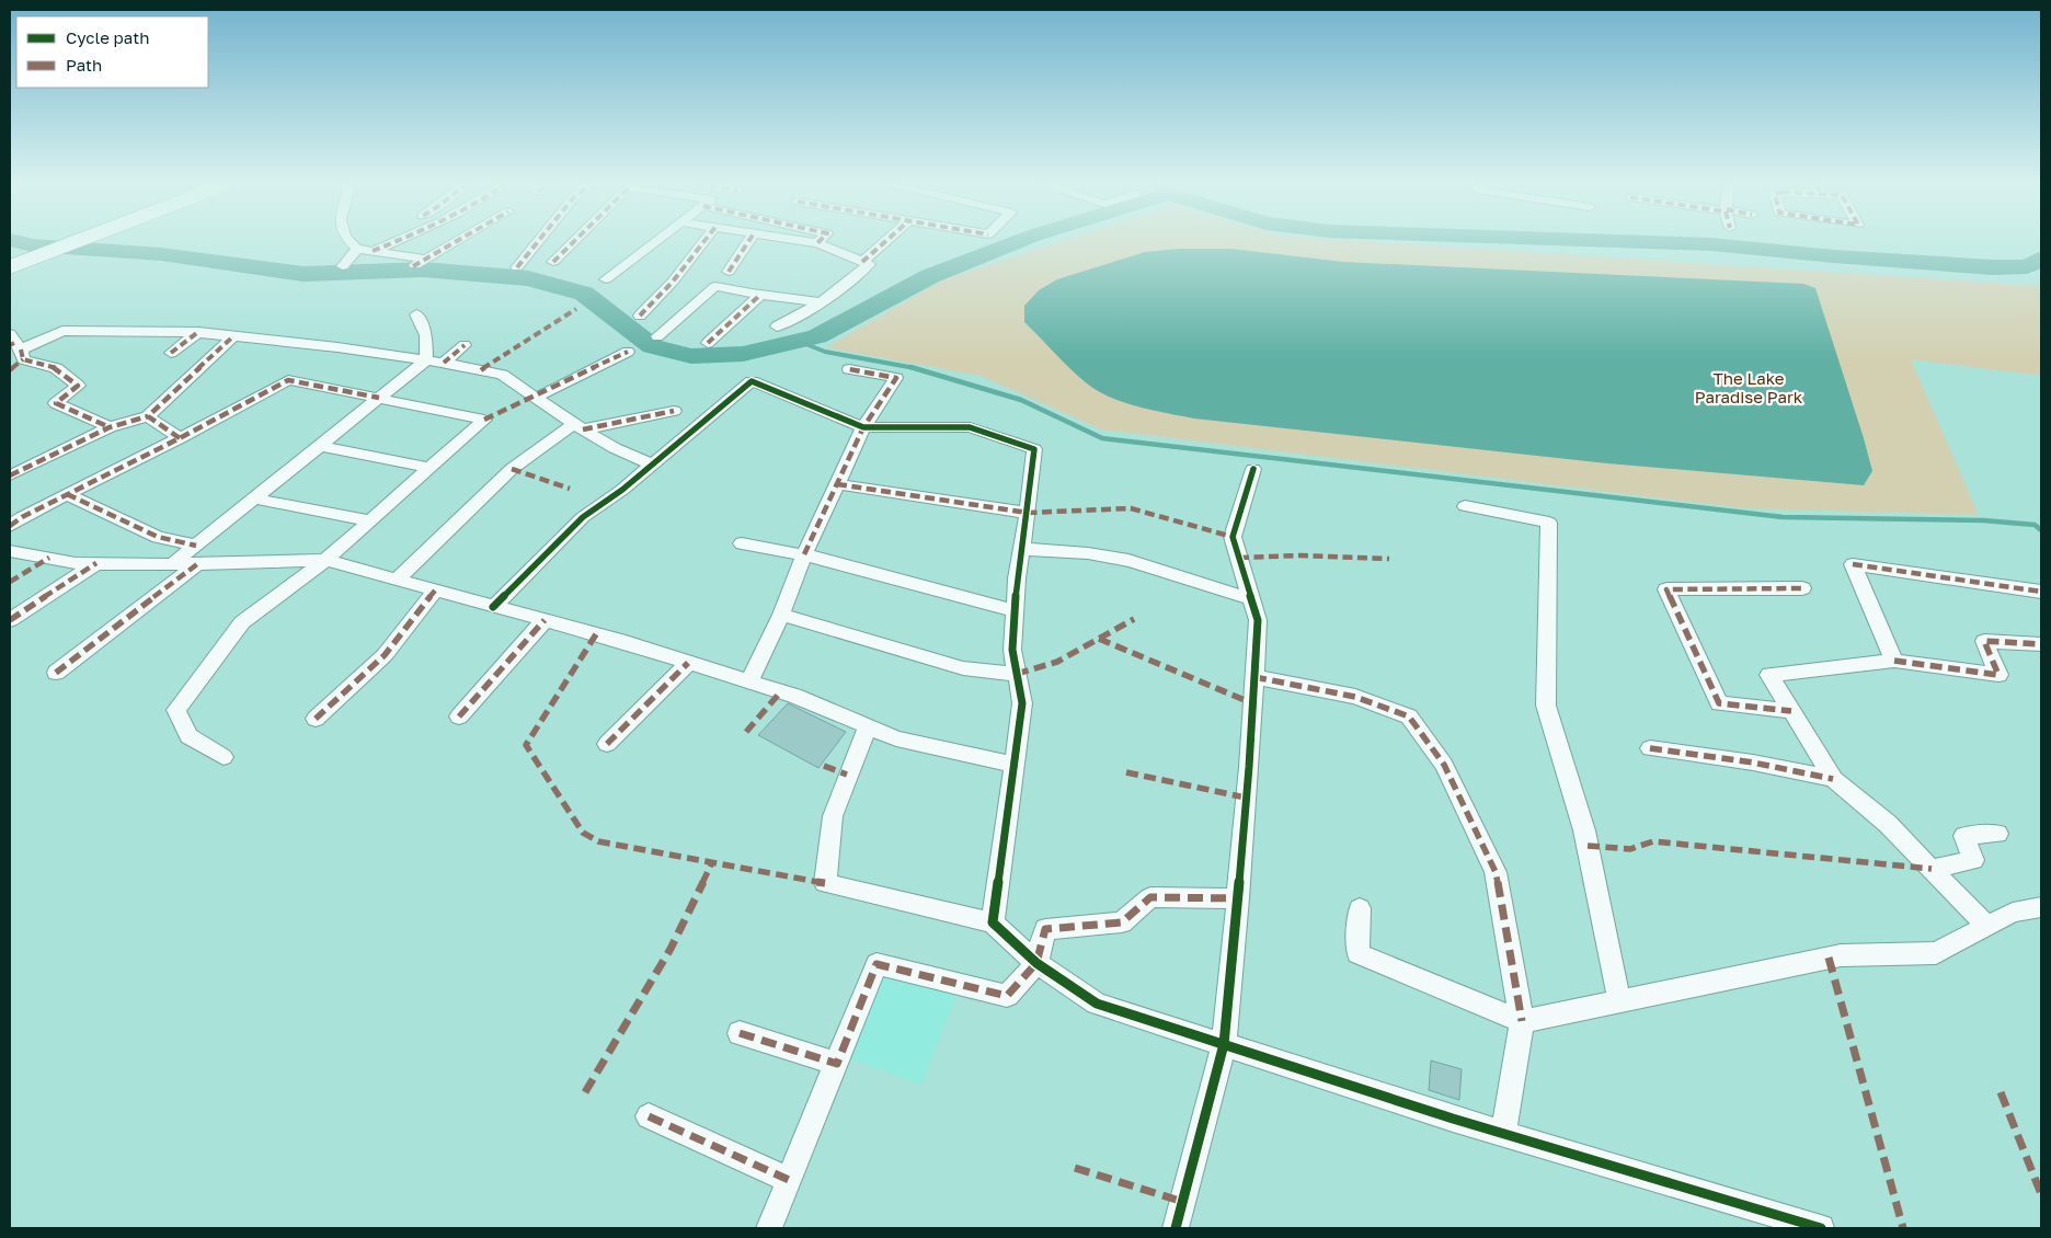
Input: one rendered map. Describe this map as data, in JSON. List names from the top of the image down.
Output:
{
  "parks": ["The Lake Paradise Park"],
  "legend": ["Cycle path", "Path"]
}
